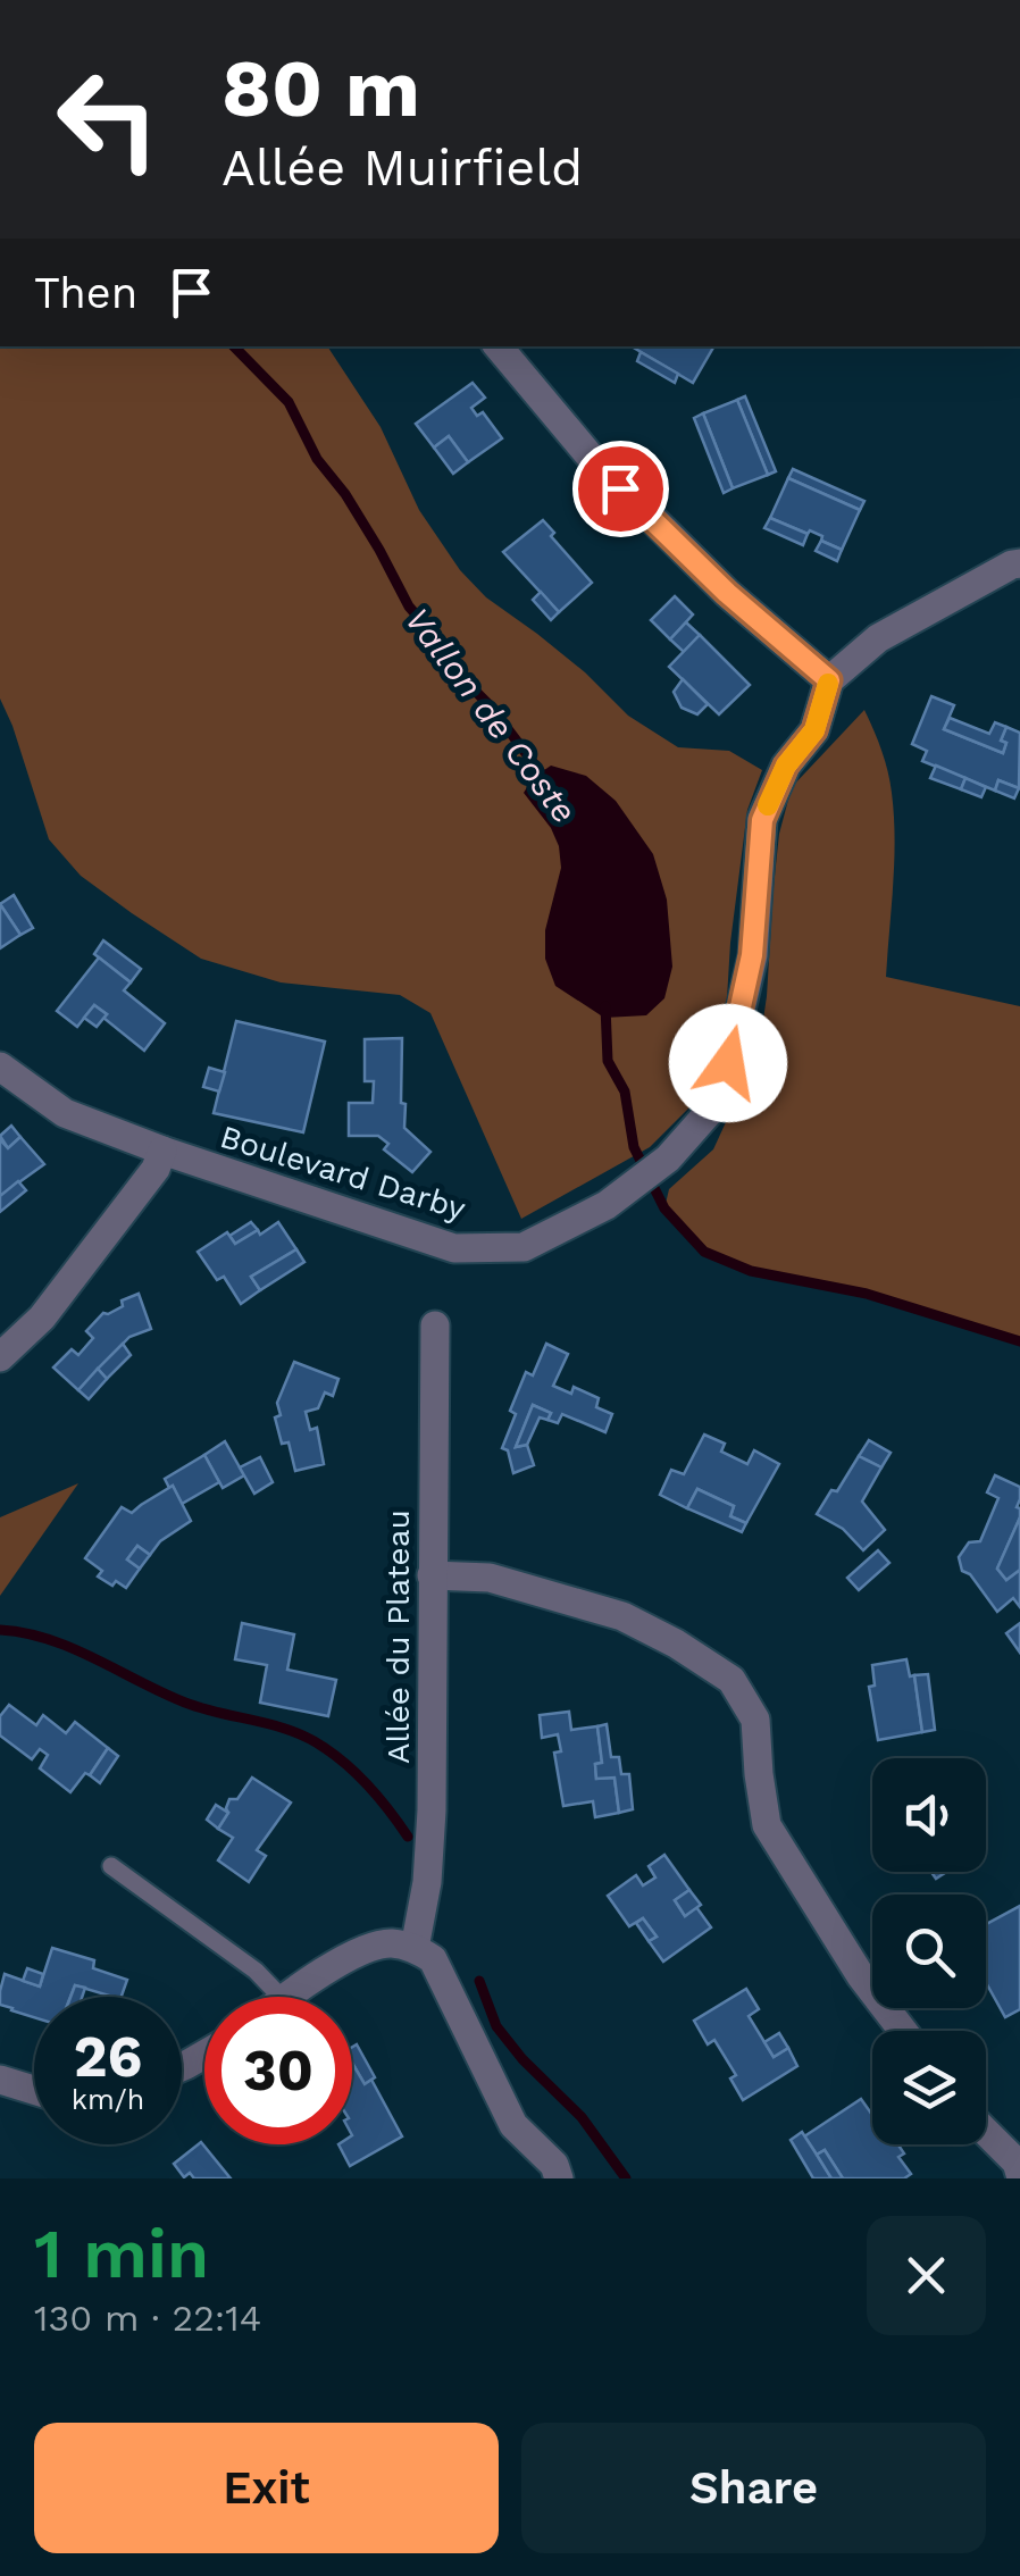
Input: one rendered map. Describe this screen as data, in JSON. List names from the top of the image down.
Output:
{
  "streets": {
    "street": ["Boulevard Darby", "Allée du Plateau"]
  },
  "water": ["Vallon de Coste"],
  "page": {
    "turn": ["80 m", "Allée Muirfield"],
    "then": "Then",
    "speed": "26 km/h",
    "limit": "30",
    "heading": ["1 min", "130 m · 22:14"],
    "buttons": ["Exit", "Share"]
  }
}
